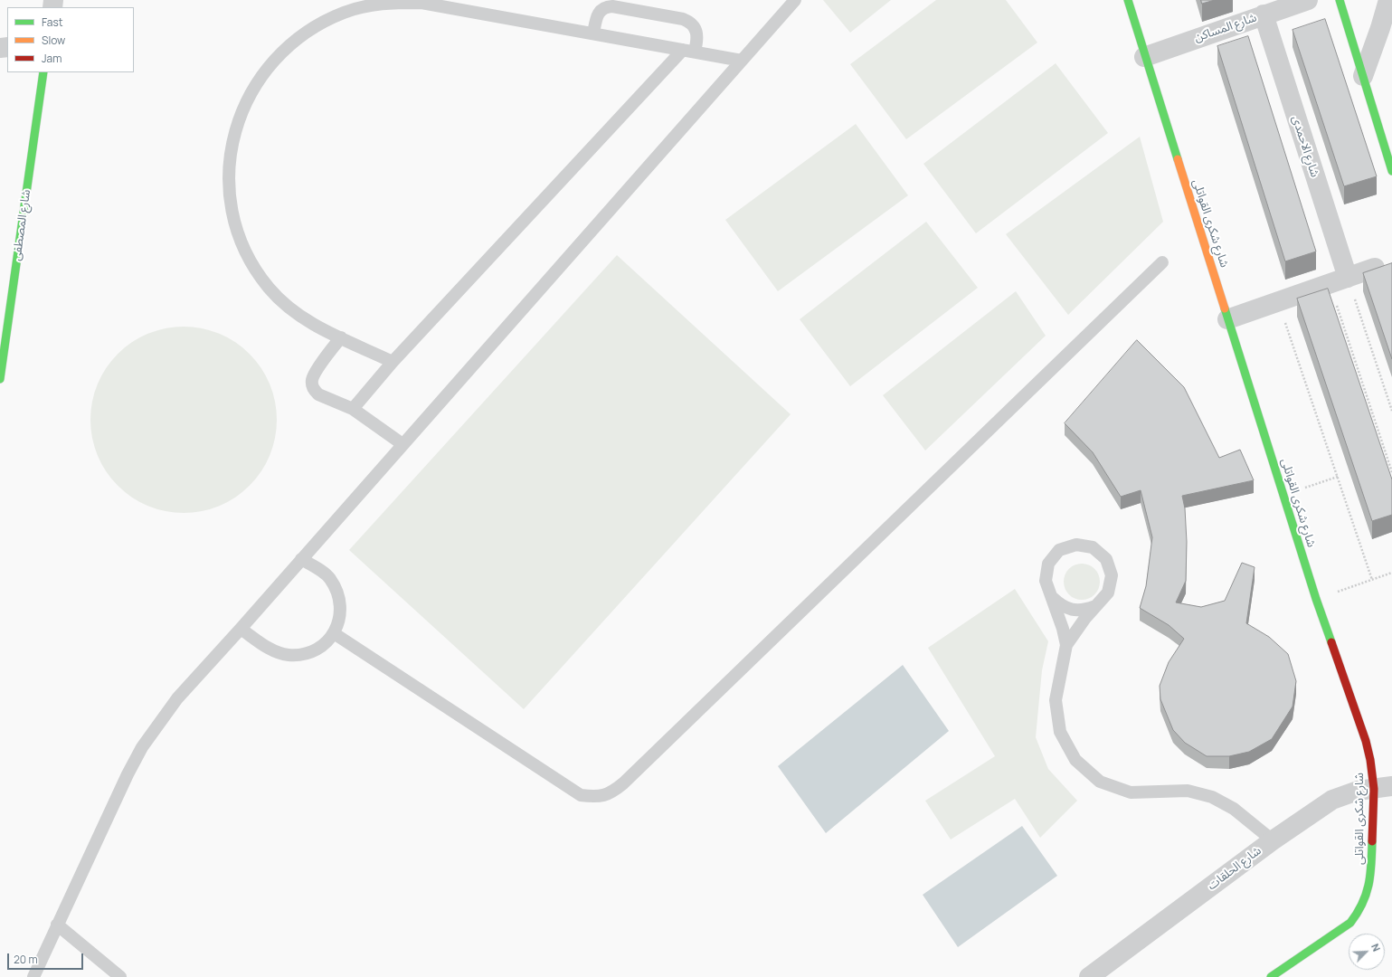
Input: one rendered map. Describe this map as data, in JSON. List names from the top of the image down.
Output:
{
  "streets": {
    "street": [
      "شارع المساكن",
      "شارع الاحمدى",
      "شارع شكرى القواتلى",
      "شارع المصطفى",
      "شارع الحلقات"
    ]
  },
  "crossings": [
    ["شارع المساكن", "شارع الاحمدى"],
    ["شارع المساكن", "شارع شكرى القواتلى"],
    ["شارع شكرى القواتلى", "شارع الحلقات"]
  ],
  "legend": ["Fast", "Slow", "Jam"],
  "scale_bar": "20 m",
  "north": "top right"
}
